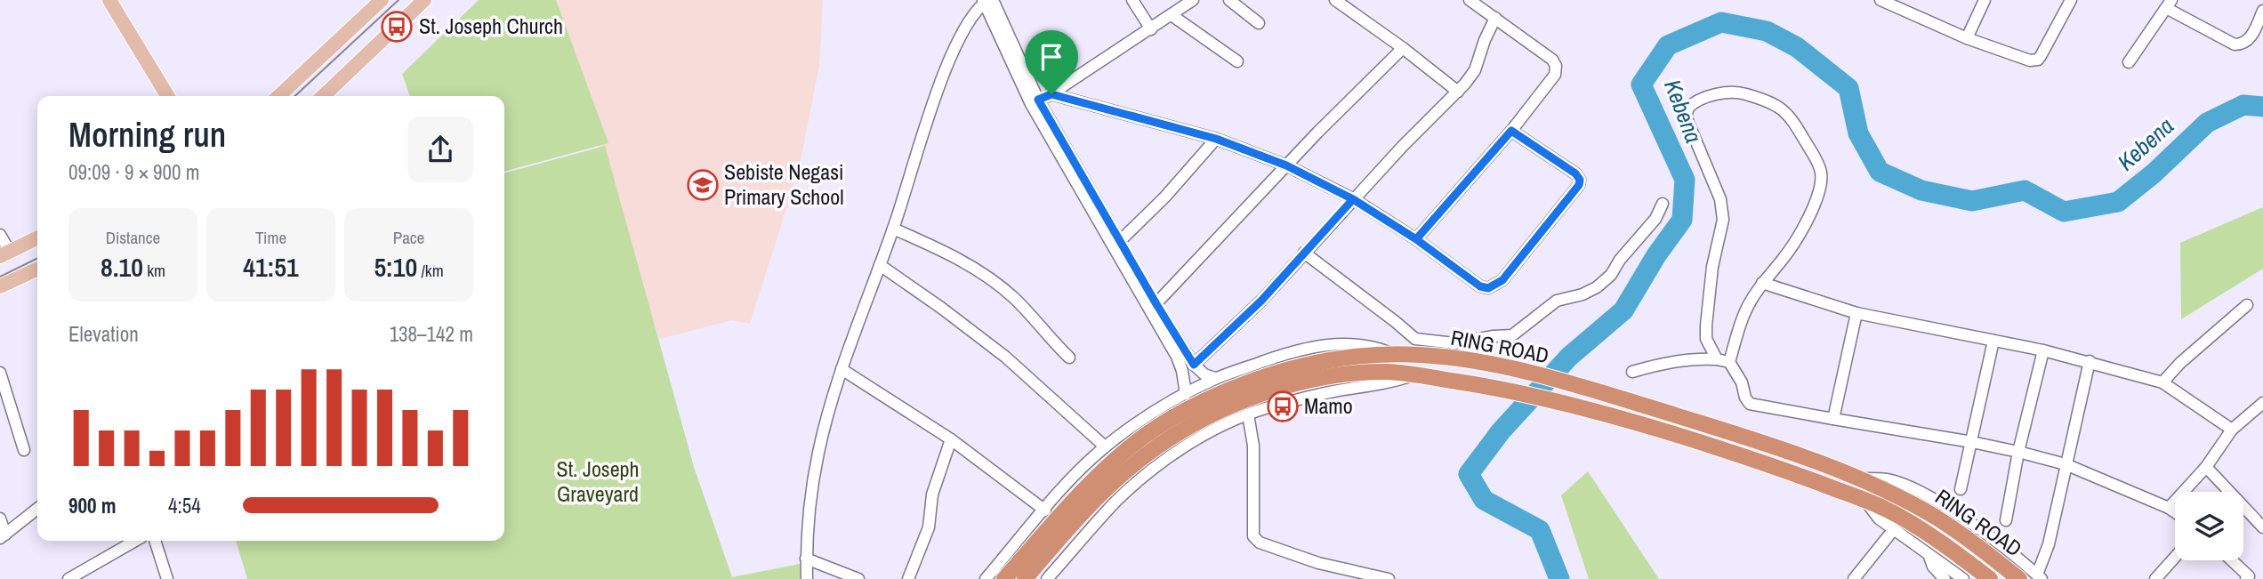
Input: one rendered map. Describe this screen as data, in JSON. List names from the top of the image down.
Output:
{
  "streets": {
    "highway": ["RING ROAD"]
  },
  "water": ["Kebena"],
  "parks": ["St. Joseph Graveyard"],
  "places": {
    "bus stop": ["St. Joseph Church", "Mamo"],
    "school or university": ["Sebiste Negasi Primary School"]
  },
  "page": {
    "heading": ["Morning run", "09:09 · 9 × 900 m"],
    "stats": [
      ["Distance", "8.10 km"],
      ["Time", "41:51"],
      ["Pace", "5:10 /km"]
    ],
    "chart": ["Elevation", "138–142 m"],
    "list": [
      {
        "name": "900 m",
        "note": "4:54"
      }
    ]
  }
}
